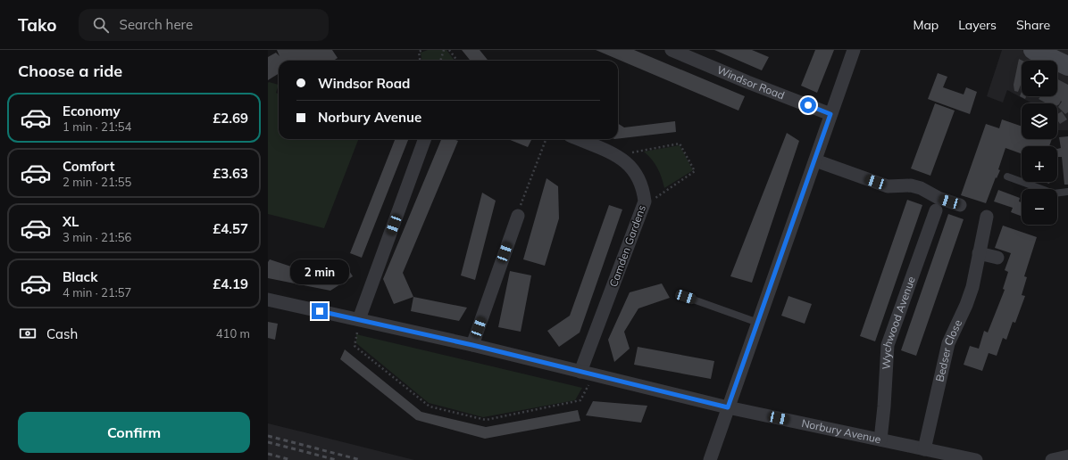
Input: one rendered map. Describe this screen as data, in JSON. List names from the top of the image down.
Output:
{
  "streets": {
    "street": [
      "Windsor Road",
      "Camden Gardens",
      "Wychwood Avenue",
      "Bedser Close",
      "Norbury Avenue"
    ]
  },
  "crossings": [
    ["Camden Gardens", "Norbury Avenue"],
    ["Wychwood Avenue", "Norbury Avenue"],
    ["Bedser Close", "Norbury Avenue"]
  ],
  "page": {
    "header": "Tako",
    "search": "Search here",
    "nav": ["Map", "Layers", "Share"],
    "heading": "Choose a ride",
    "map_buttons": ["+", "−"],
    "banner": ["Windsor Road", "Norbury Avenue"],
    "list": [
      {
        "name": "Economy",
        "note": "1 min · 21:54",
        "value": "£2.69"
      },
      {
        "name": "Comfort",
        "note": "2 min · 21:55",
        "value": "£3.63"
      },
      {
        "name": "XL",
        "note": "3 min · 21:56",
        "value": "£4.57"
      },
      {
        "name": "Black",
        "note": "4 min · 21:57",
        "value": "£4.19"
      }
    ],
    "bubble": "2 min",
    "pay": ["Cash", "410 m"],
    "buttons": "Confirm"
  }
}
